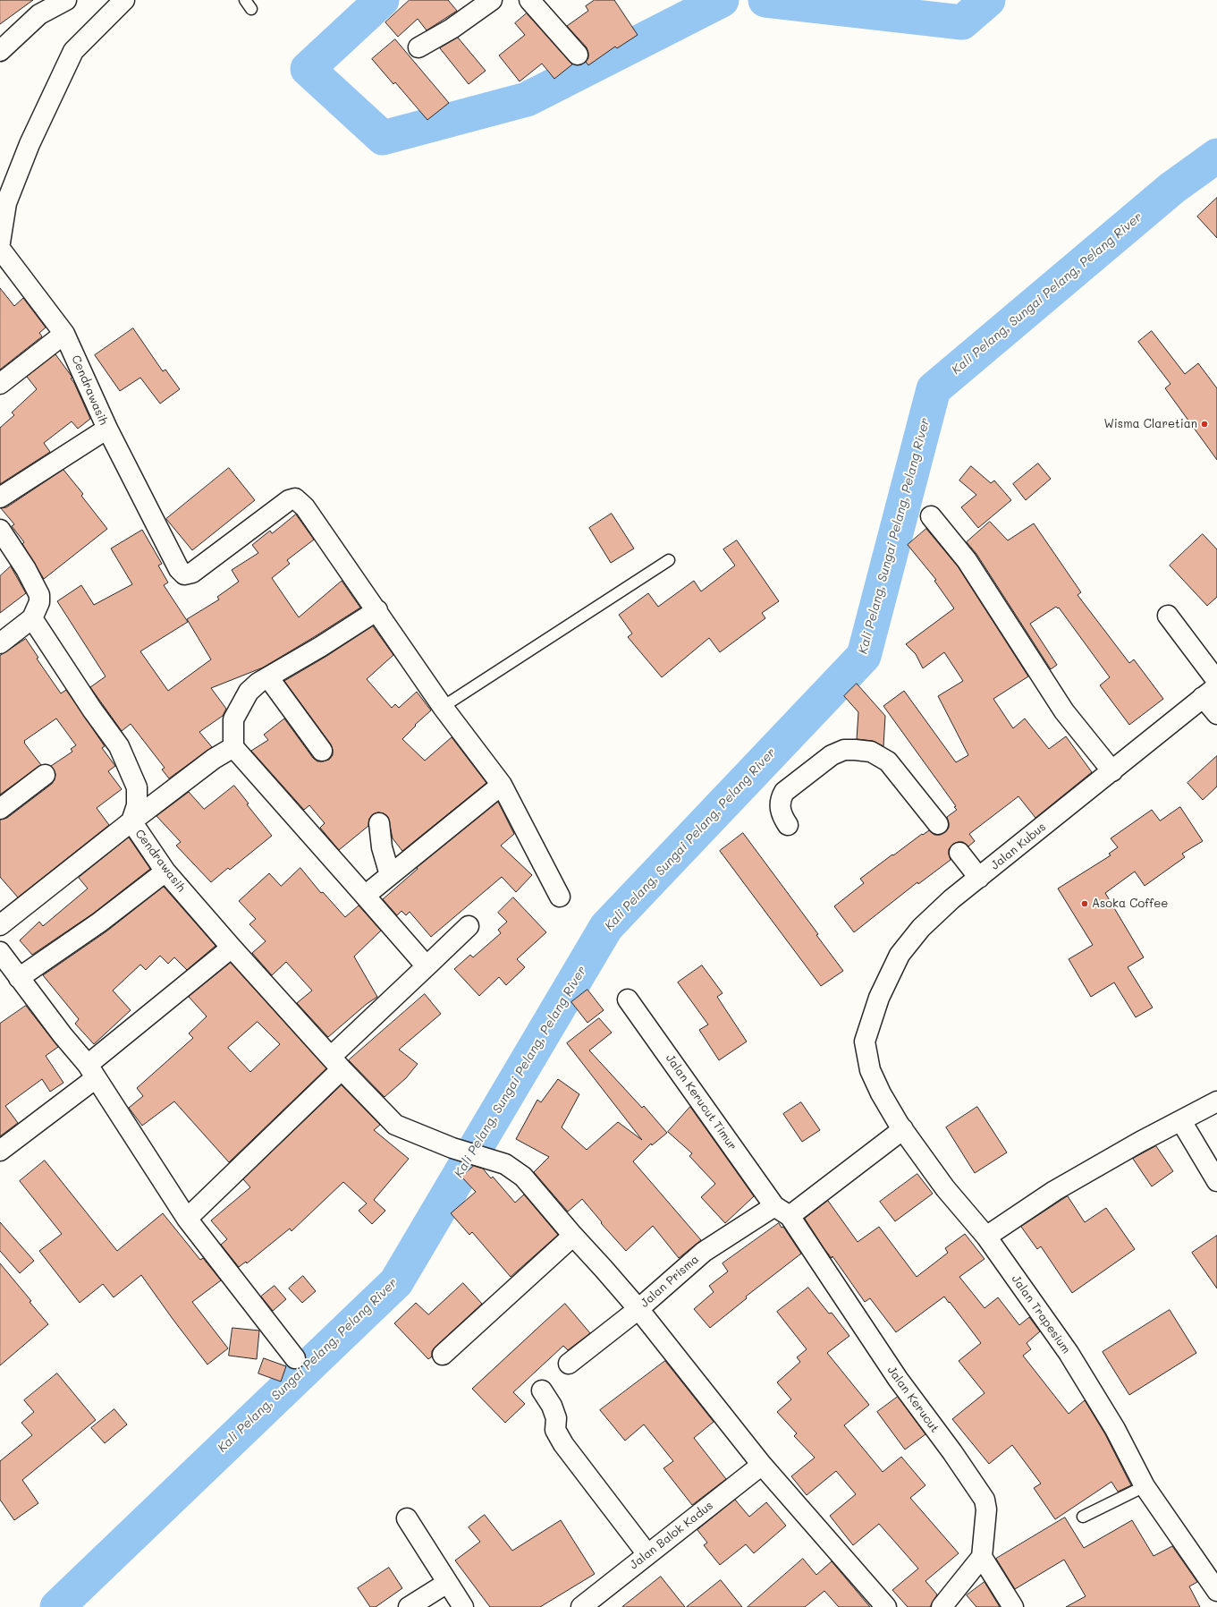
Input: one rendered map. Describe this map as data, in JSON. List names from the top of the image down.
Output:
{
  "streets": {
    "street": [
      "Cendrawasih",
      "Jalan Kubus",
      "Jalan Kerucut Timur",
      "Jalan Prisma",
      "Jalan Trapesium",
      "Jalan Kerucut",
      "Jalan Balok Kadus"
    ]
  },
  "crossings": [
    ["Cendrawasih", "Jalan Prisma"],
    ["Cendrawasih", "Jalan Balok Kadus"],
    ["Jalan Kubus", "Jalan Trapesium"],
    ["Jalan Kerucut Timur", "Jalan Prisma"],
    ["Jalan Kerucut Timur", "Jalan Kerucut"],
    ["Jalan Prisma", "Jalan Trapesium"],
    ["Jalan Prisma", "Jalan Kerucut"]
  ],
  "water": ["Kali Pelang, Sungai Pelang, Pelang River"],
  "places": ["Wisma Claretian", "Asoka Coffee"]
}
